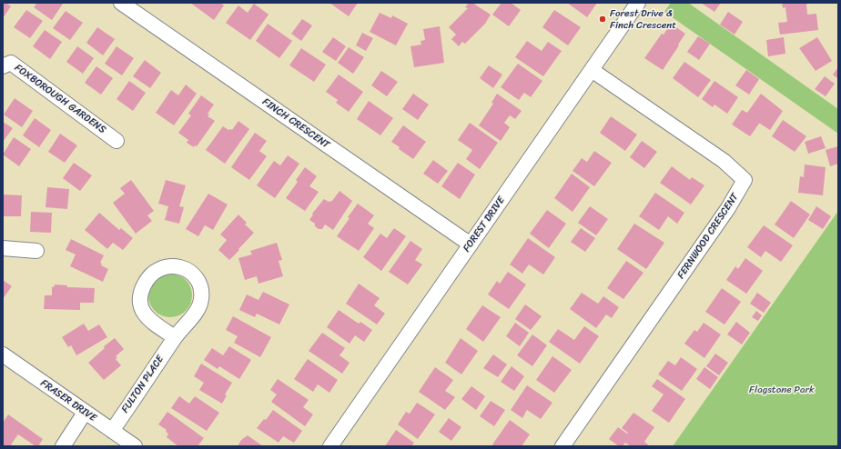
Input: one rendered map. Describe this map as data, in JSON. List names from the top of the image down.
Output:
{
  "streets": {
    "street": [
      "FOXBOROUGH GARDENS",
      "FINCH CRESCENT",
      "FOREST DRIVE",
      "FERNWOOD CRESCENT",
      "FULTON PLACE",
      "FRASER DRIVE"
    ]
  },
  "crossings": [
    ["FINCH CRESCENT", "FOREST DRIVE"],
    ["FOREST DRIVE", "FERNWOOD CRESCENT"],
    ["FULTON PLACE", "FRASER DRIVE"]
  ],
  "parks": ["Flagstone Park"],
  "places": ["Forest Drive & Finch Crescent"]
}
